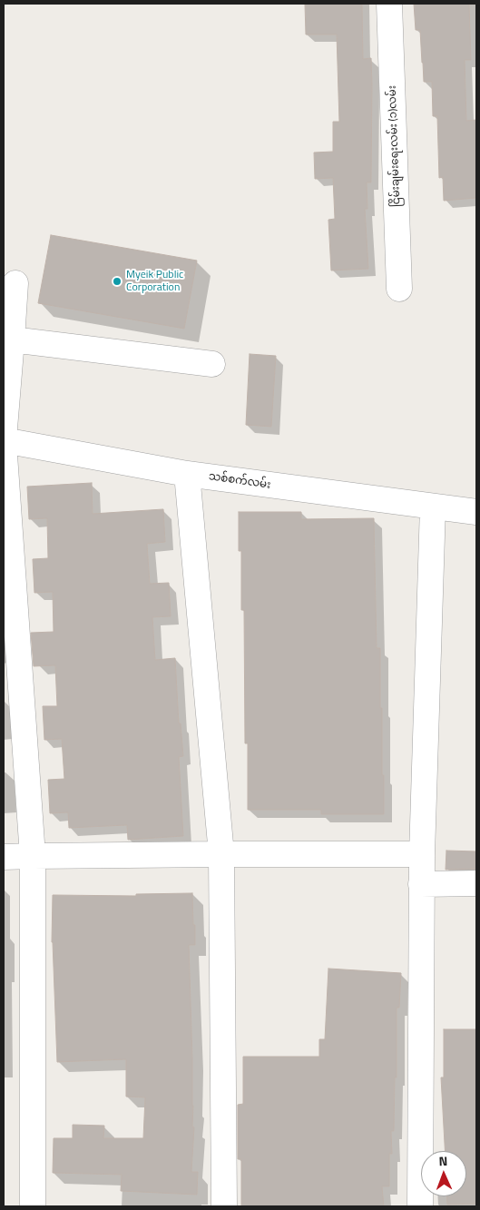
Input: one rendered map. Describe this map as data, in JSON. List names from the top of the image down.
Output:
{
  "streets": {
    "street": ["ငြိမ်းချမ်းရေးလမ်း (၁)လမ်း", "သစ်စက်လမ်း"]
  },
  "places": ["Myeik Public Corporation"],
  "north": "top"
}
